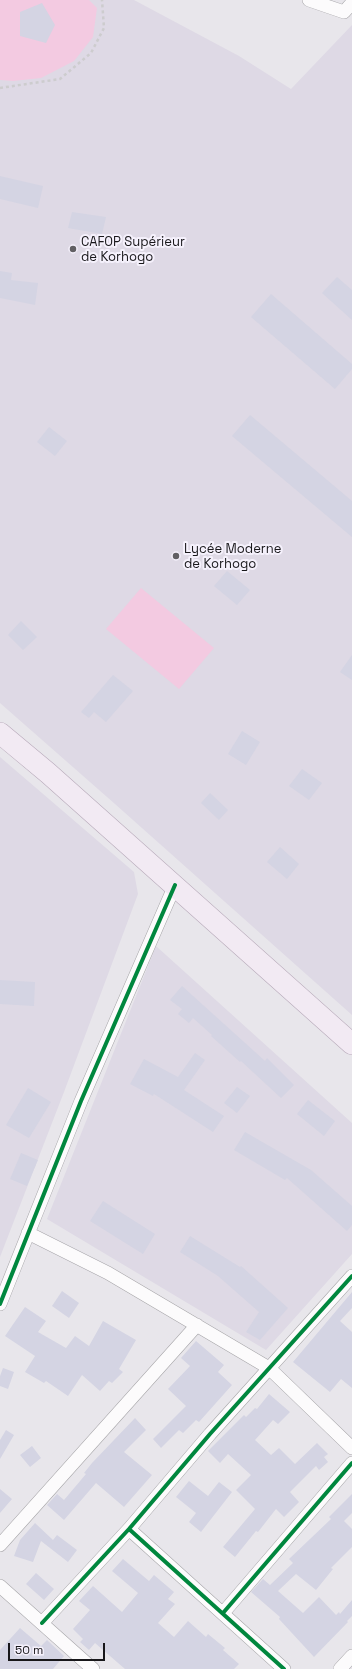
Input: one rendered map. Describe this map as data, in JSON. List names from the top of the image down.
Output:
{
  "places": ["CAFOP Supérieur de Korhogo", "Lycée Moderne de Korhogo"],
  "scale_bar": "50 m"
}
